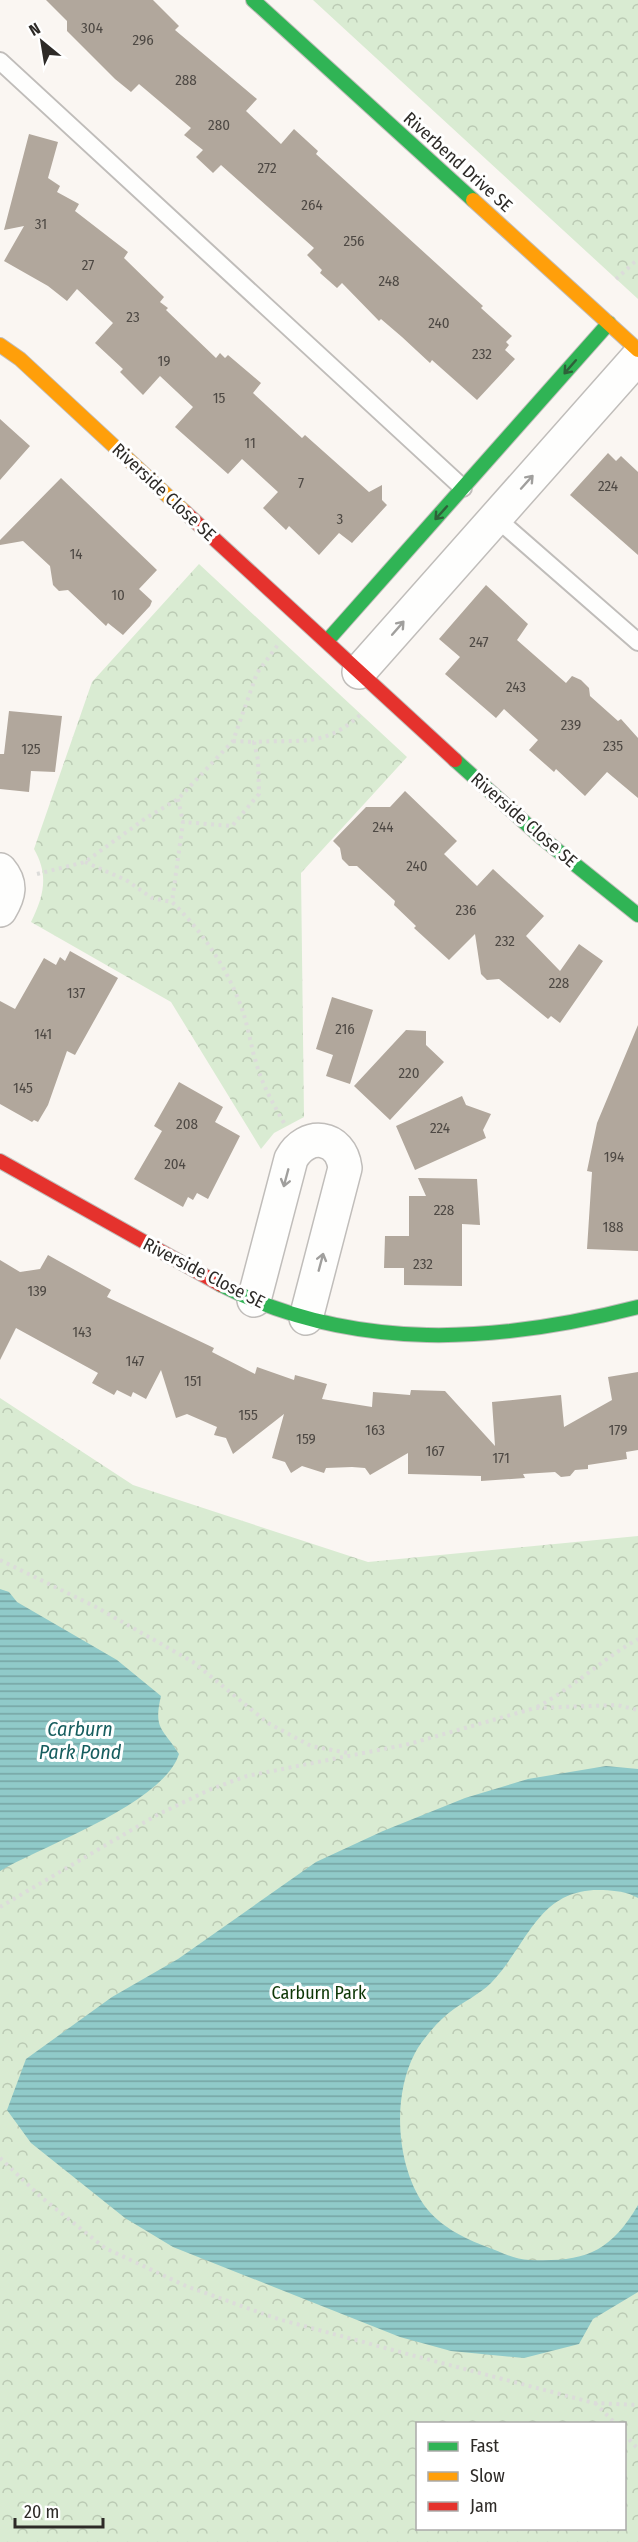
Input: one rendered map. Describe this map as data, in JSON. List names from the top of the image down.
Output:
{
  "streets": {
    "street": ["Riverbend Drive SE", "Riverside Close SE"]
  },
  "water": ["Carburn Park Pond"],
  "parks": ["Carburn Park"],
  "house_numbers": [
    "304",
    "296",
    "288",
    "280",
    "272",
    "264",
    "31",
    "256",
    "27",
    "248",
    "23",
    "240",
    "232",
    "19",
    "15",
    "11",
    "7",
    "224",
    "3",
    "14",
    "10",
    "247",
    "243",
    "239",
    "235",
    "125",
    "244",
    "240",
    "236",
    "232",
    "228",
    "137",
    "216",
    "141",
    "220",
    "145",
    "208",
    "224",
    "194",
    "204",
    "228",
    "188",
    "232",
    "139",
    "143",
    "147",
    "151",
    "155",
    "163",
    "179",
    "159",
    "167",
    "171"
  ],
  "legend": ["Fast", "Slow", "Jam"],
  "scale_bar": "20 m",
  "north": "top left"
}
